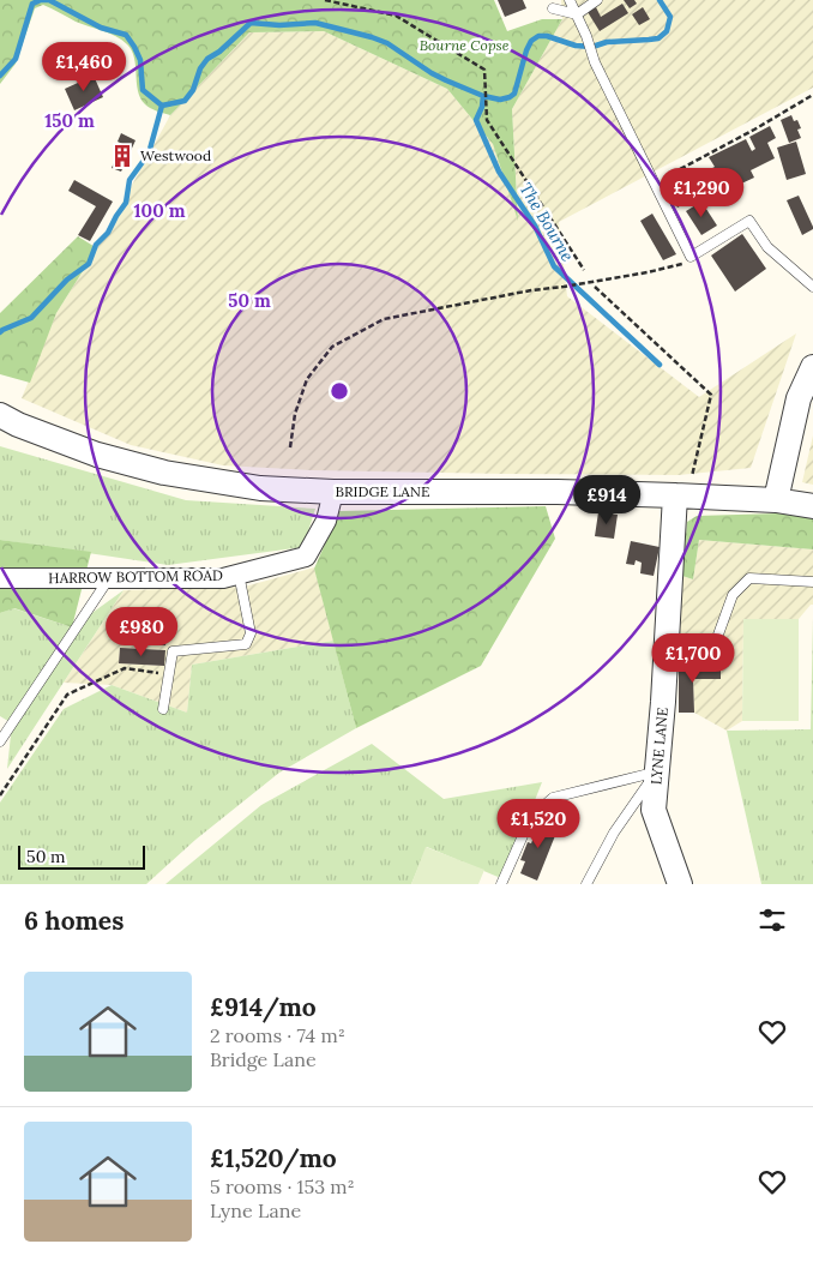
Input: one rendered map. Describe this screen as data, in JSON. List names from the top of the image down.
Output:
{
  "streets": {
    "street": ["BRIDGE LANE", "HARROW BOTTOM ROAD", "LYNE LANE"]
  },
  "crossings": [
    ["BRIDGE LANE", "HARROW BOTTOM ROAD"],
    ["BRIDGE LANE", "LYNE LANE"]
  ],
  "water": ["The Bourne"],
  "parks": ["Bourne Copse"],
  "places": {
    "building": ["Westwood"]
  },
  "scale_bar": "50 m",
  "page": {
    "price": [
      "£1,460",
      "£1,290",
      "£914",
      "£980",
      "£1,700",
      "£1,520"
    ],
    "scale": "50 m",
    "heading": "6 homes",
    "list": [
      {
        "name": "£914/mo",
        "note": "2 rooms · 74 m² · Bridge Lane"
      },
      {
        "name": "£1,520/mo",
        "note": "5 rooms · 153 m² · Lyne Lane"
      }
    ]
  },
  "rings": ["150 m", "100 m", "50 m"]
}
